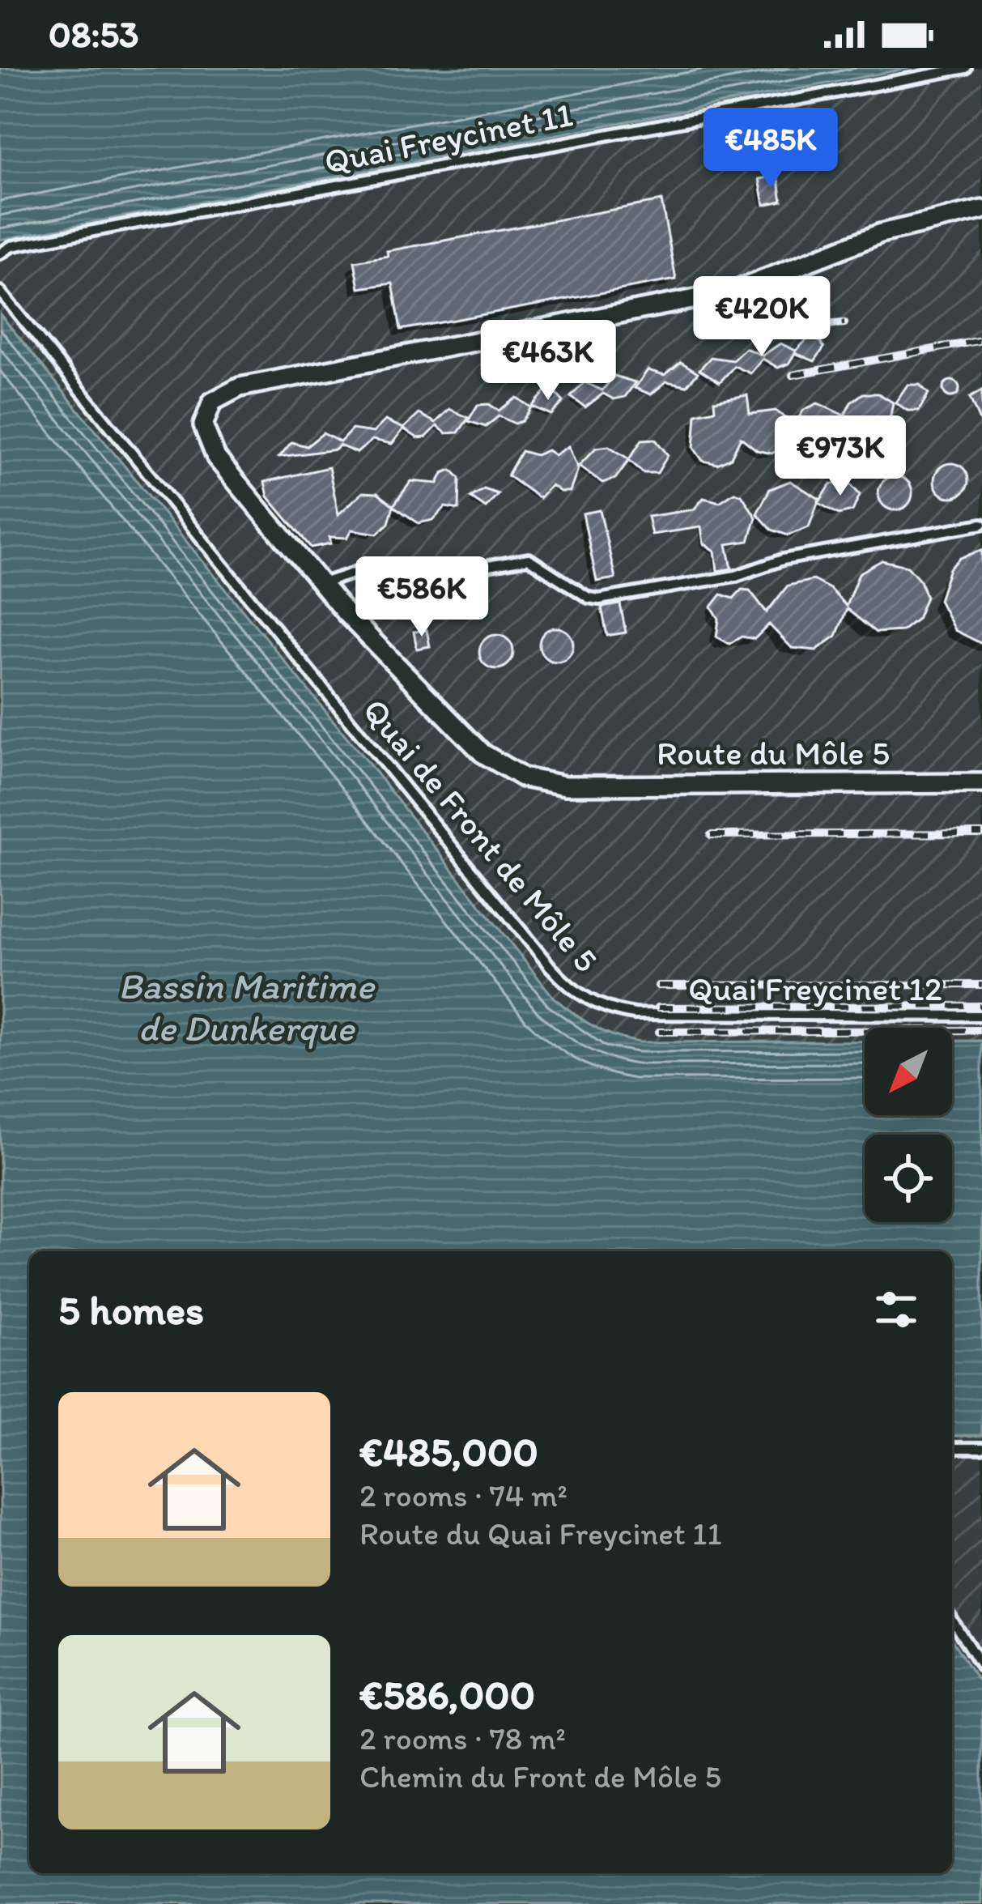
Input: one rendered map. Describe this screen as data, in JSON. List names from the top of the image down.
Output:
{
  "streets": {
    "street": ["Route du Môle 5"],
    "lane": ["Quai Freycinet 11", "Quai de Front de Môle 5", "Quai Freycinet 12"]
  },
  "crossings": [
    ["Quai de Front de Môle 5", "Quai Freycinet 12"]
  ],
  "water": ["Bassin Maritime de Dunkerque"],
  "north": "bottom left",
  "page": {
    "status": "08:53",
    "price": [
      "€485K",
      "€420K",
      "€463K",
      "€973K",
      "€586K"
    ],
    "heading": "5 homes",
    "list": [
      {
        "name": "€485,000",
        "note": "2 rooms · 74 m² · Route du Quai Freycinet 11"
      },
      {
        "name": "€586,000",
        "note": "2 rooms · 78 m² · Chemin du Front de Môle 5"
      }
    ]
  }
}
